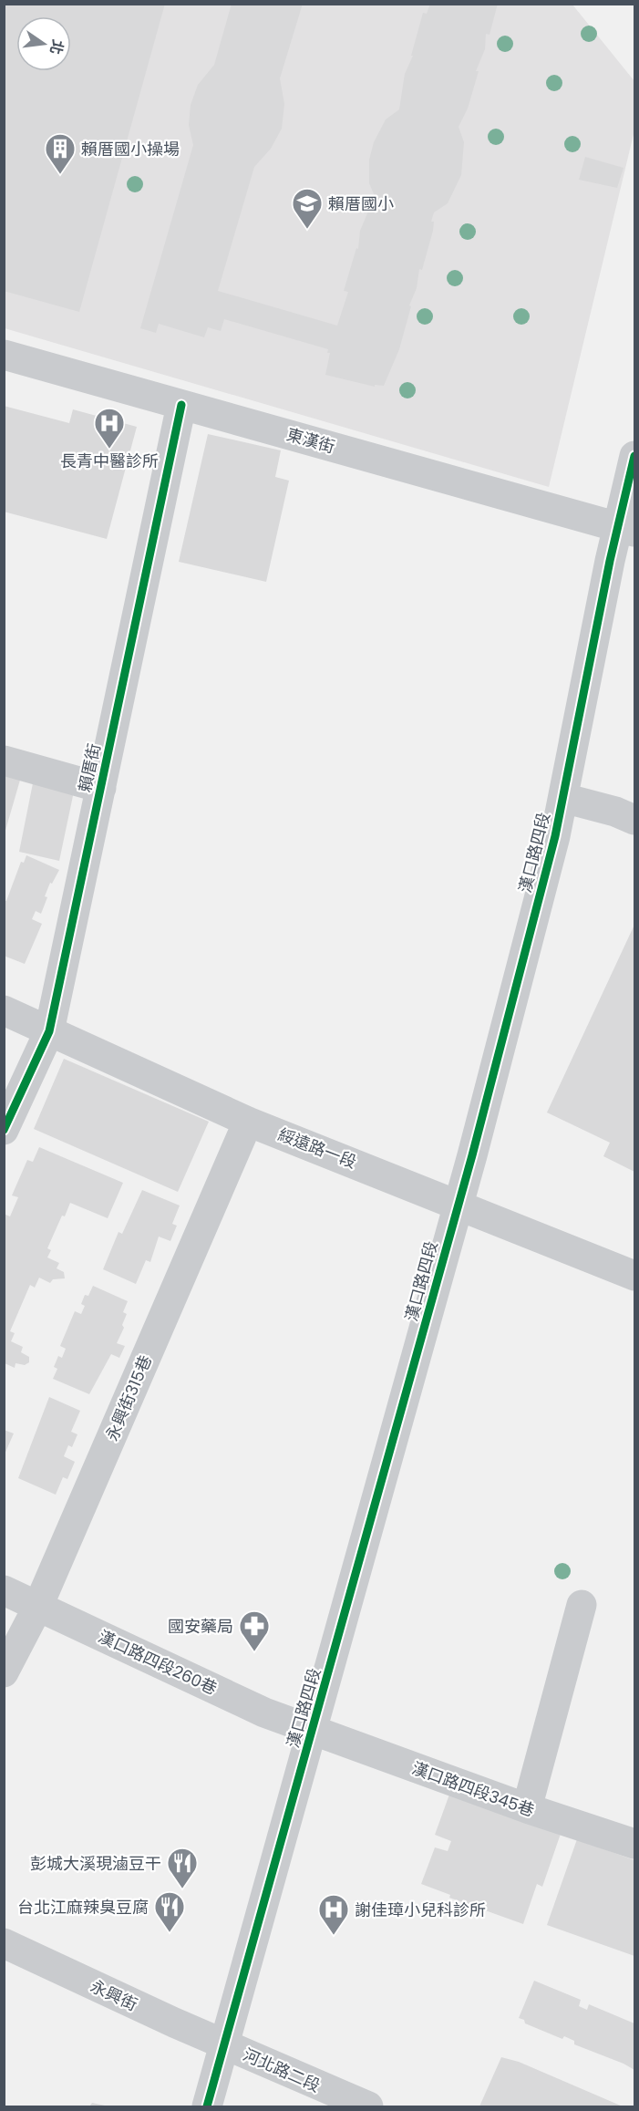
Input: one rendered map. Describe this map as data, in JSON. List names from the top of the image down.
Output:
{
  "streets": {
    "street": [
      "東漢街",
      "賴厝街",
      "漢口路四段",
      "綏遠路一段",
      "永興街315巷",
      "漢口路四段260巷",
      "漢口路四段345巷",
      "永興街",
      "河北路二段"
    ]
  },
  "crossings": [
    ["東漢街", "賴厝街"],
    ["東漢街", "漢口路四段"],
    ["賴厝街", "綏遠路一段"],
    ["漢口路四段", "綏遠路一段"],
    ["漢口路四段", "漢口路四段260巷"],
    ["漢口路四段", "漢口路四段345巷"],
    ["漢口路四段", "永興街"],
    ["漢口路四段", "河北路二段"],
    ["綏遠路一段", "永興街315巷"],
    ["永興街315巷", "漢口路四段260巷"],
    ["漢口路四段260巷", "漢口路四段345巷"],
    ["永興街", "河北路二段"]
  ],
  "places": {
    "building": ["賴厝國小操場"],
    "school or university": ["賴厝國小"],
    "hospital": ["長青中醫診所", "謝佳璋小兒科診所"],
    "pharmacy": ["國安藥局"],
    "restaurant": ["彭城大溪現滷豆干", "台北江麻辣臭豆腐"]
  },
  "north": "right"
}
